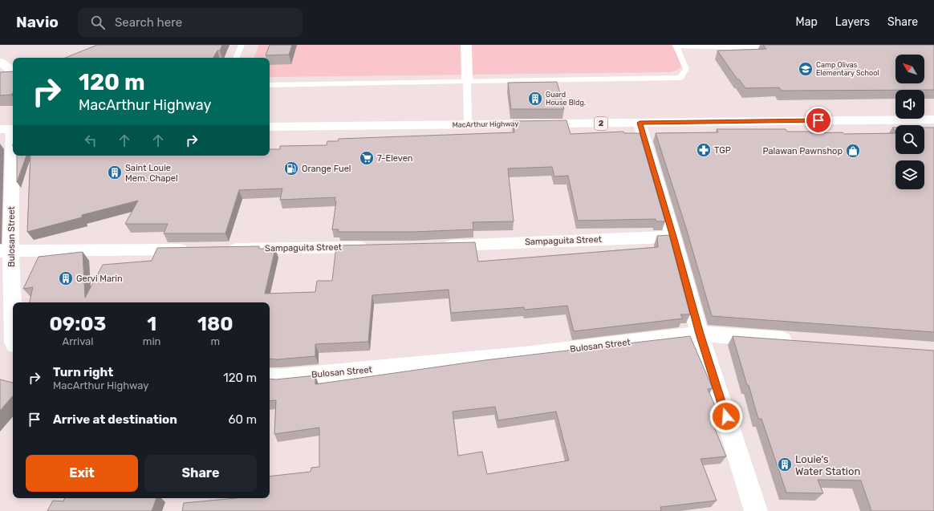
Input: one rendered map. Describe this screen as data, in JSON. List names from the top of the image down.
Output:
{
  "streets": {
    "main road": [
      "2",
      "MacArthur Highway",
      "Bulosan Street",
      "Sampaguita Street"
    ]
  },
  "places": {
    "school or university": ["Camp Olivas Elementary School"],
    "building": [
      "Guard House Bldg.",
      "Saint Louie Mem. Chapel",
      "Gervi Marin",
      "Louie's Water Station"
    ],
    "pharmacy": ["TGP"],
    "shop": ["Palawan Pawnshop"],
    "supermarket": ["7-Eleven"],
    "fuel station": ["Orange Fuel"]
  },
  "north": "top left",
  "page": {
    "header": "Navio",
    "search": "Search here",
    "nav": ["Map", "Layers", "Share"],
    "turn": ["120 m", "MacArthur Highway"],
    "eta": [
      "09:03",
      "Arrival",
      "1",
      "min",
      "180",
      "m"
    ],
    "list": [
      {
        "name": "Turn right",
        "note": "MacArthur Highway",
        "value": "120 m"
      },
      {
        "name": "Arrive at destination",
        "value": "60 m"
      }
    ],
    "buttons": ["Exit", "Share"]
  }
}
